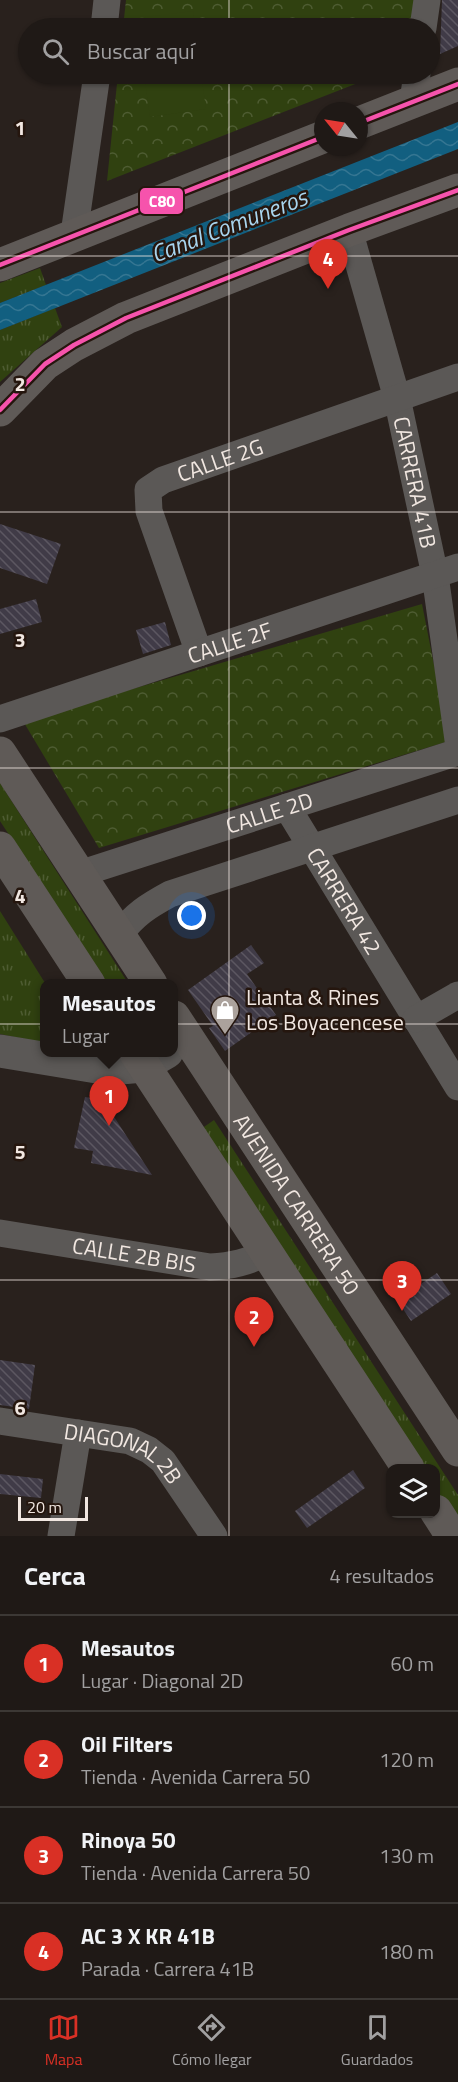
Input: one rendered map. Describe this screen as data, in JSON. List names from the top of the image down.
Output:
{
  "streets": {
    "main road": ["AVENIDA CARRERA 50"],
    "street": [
      "CALLE 2G",
      "CARRERA 41B",
      "CALLE 2F",
      "CALLE 2D",
      "CARRERA 42",
      "CALLE 2B BIS",
      "DIAGONAL 2B"
    ]
  },
  "crossings": [
    ["CALLE 2G", "CARRERA 41B"],
    ["CALLE 2G", "CALLE 2F"],
    ["CARRERA 41B", "CALLE 2F"],
    ["CALLE 2D", "CARRERA 42"]
  ],
  "water": ["Canal Comuneros"],
  "places": {
    "shop": ["Lianta & Rines Los Boyacencese"]
  },
  "lines": ["transit line C80"],
  "scale_bar": "20 m",
  "north": "top left",
  "page": {
    "search": "Buscar aquí",
    "pins": [
      "4",
      "1",
      "3",
      "2"
    ],
    "popup": ["Mesautos", "Lugar"],
    "scale": "20 m",
    "heading": ["Cerca", "4 resultados"],
    "list": [
      {
        "mark": "1",
        "name": "Mesautos",
        "note": "Lugar · Diagonal 2D",
        "value": "60 m"
      },
      {
        "mark": "2",
        "name": "Oil Filters",
        "note": "Tienda · Avenida Carrera 50",
        "value": "120 m"
      },
      {
        "mark": "3",
        "name": "Rinoya 50",
        "note": "Tienda · Avenida Carrera 50",
        "value": "130 m"
      },
      {
        "mark": "4",
        "name": "AC 3 X KR 41B",
        "note": "Parada · Carrera 41B",
        "value": "180 m"
      }
    ],
    "nav": ["Mapa", "Cómo llegar", "Guardados"]
  },
  "grid": {
    "rows": [
      "1",
      "2",
      "3",
      "4",
      "5",
      "6"
    ]
  }
}
